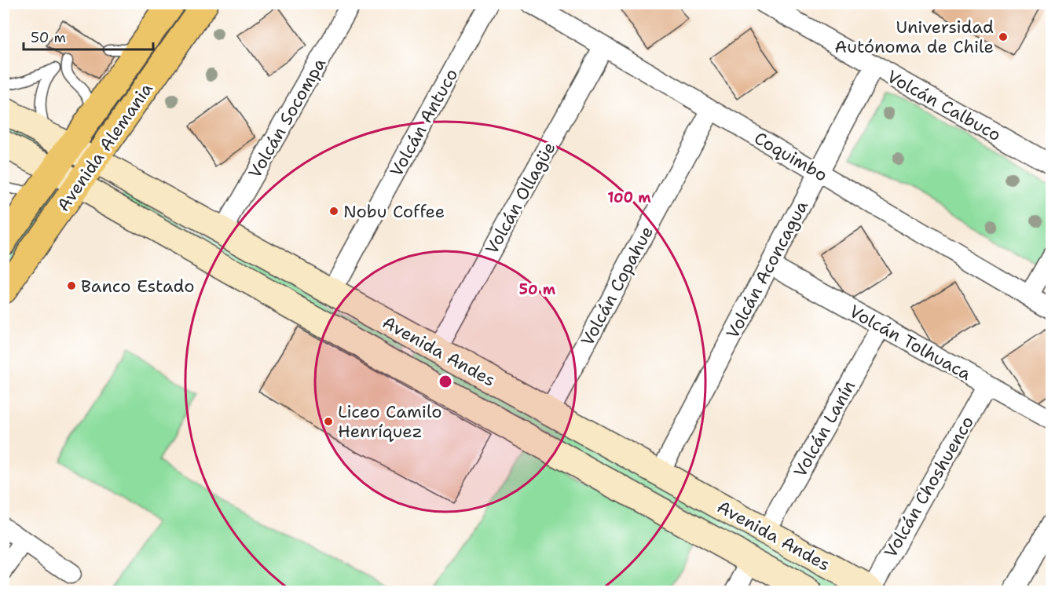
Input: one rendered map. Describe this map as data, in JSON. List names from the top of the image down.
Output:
{
  "streets": {
    "main road": ["Avenida Alemania", "Avenida Andes"],
    "street": [
      "Volcán Calbuco",
      "Volcán Socompa",
      "Volcán Antuco",
      "Coquimbo",
      "Volcán Ollagüe",
      "Volcán Aconcagua",
      "Volcán Copahue",
      "Volcán Tolhuaca",
      "Volcán Lanín",
      "Volcán Choshuenco"
    ]
  },
  "crossings": [
    ["Volcán Calbuco", "Volcán Aconcagua"],
    ["Volcán Socompa", "Avenida Andes"],
    ["Volcán Antuco", "Avenida Andes"],
    ["Avenida Alemania", "Avenida Andes"],
    ["Coquimbo", "Volcán Ollagüe"],
    ["Coquimbo", "Volcán Aconcagua"],
    ["Coquimbo", "Volcán Copahue"],
    ["Volcán Ollagüe", "Avenida Andes"],
    ["Volcán Aconcagua", "Volcán Tolhuaca"],
    ["Volcán Aconcagua", "Avenida Andes"],
    ["Volcán Copahue", "Avenida Andes"],
    ["Volcán Tolhuaca", "Volcán Lanín"],
    ["Volcán Tolhuaca", "Volcán Choshuenco"],
    ["Avenida Andes", "Volcán Lanín"],
    ["Avenida Andes", "Volcán Choshuenco"]
  ],
  "places": [
    "Universidad Autónoma de Chile",
    "Nobu Coffee",
    "Banco Estado",
    "Liceo Camilo Henríquez"
  ],
  "scale_bar": "50 m",
  "rings": ["100 m", "50 m"]
}
